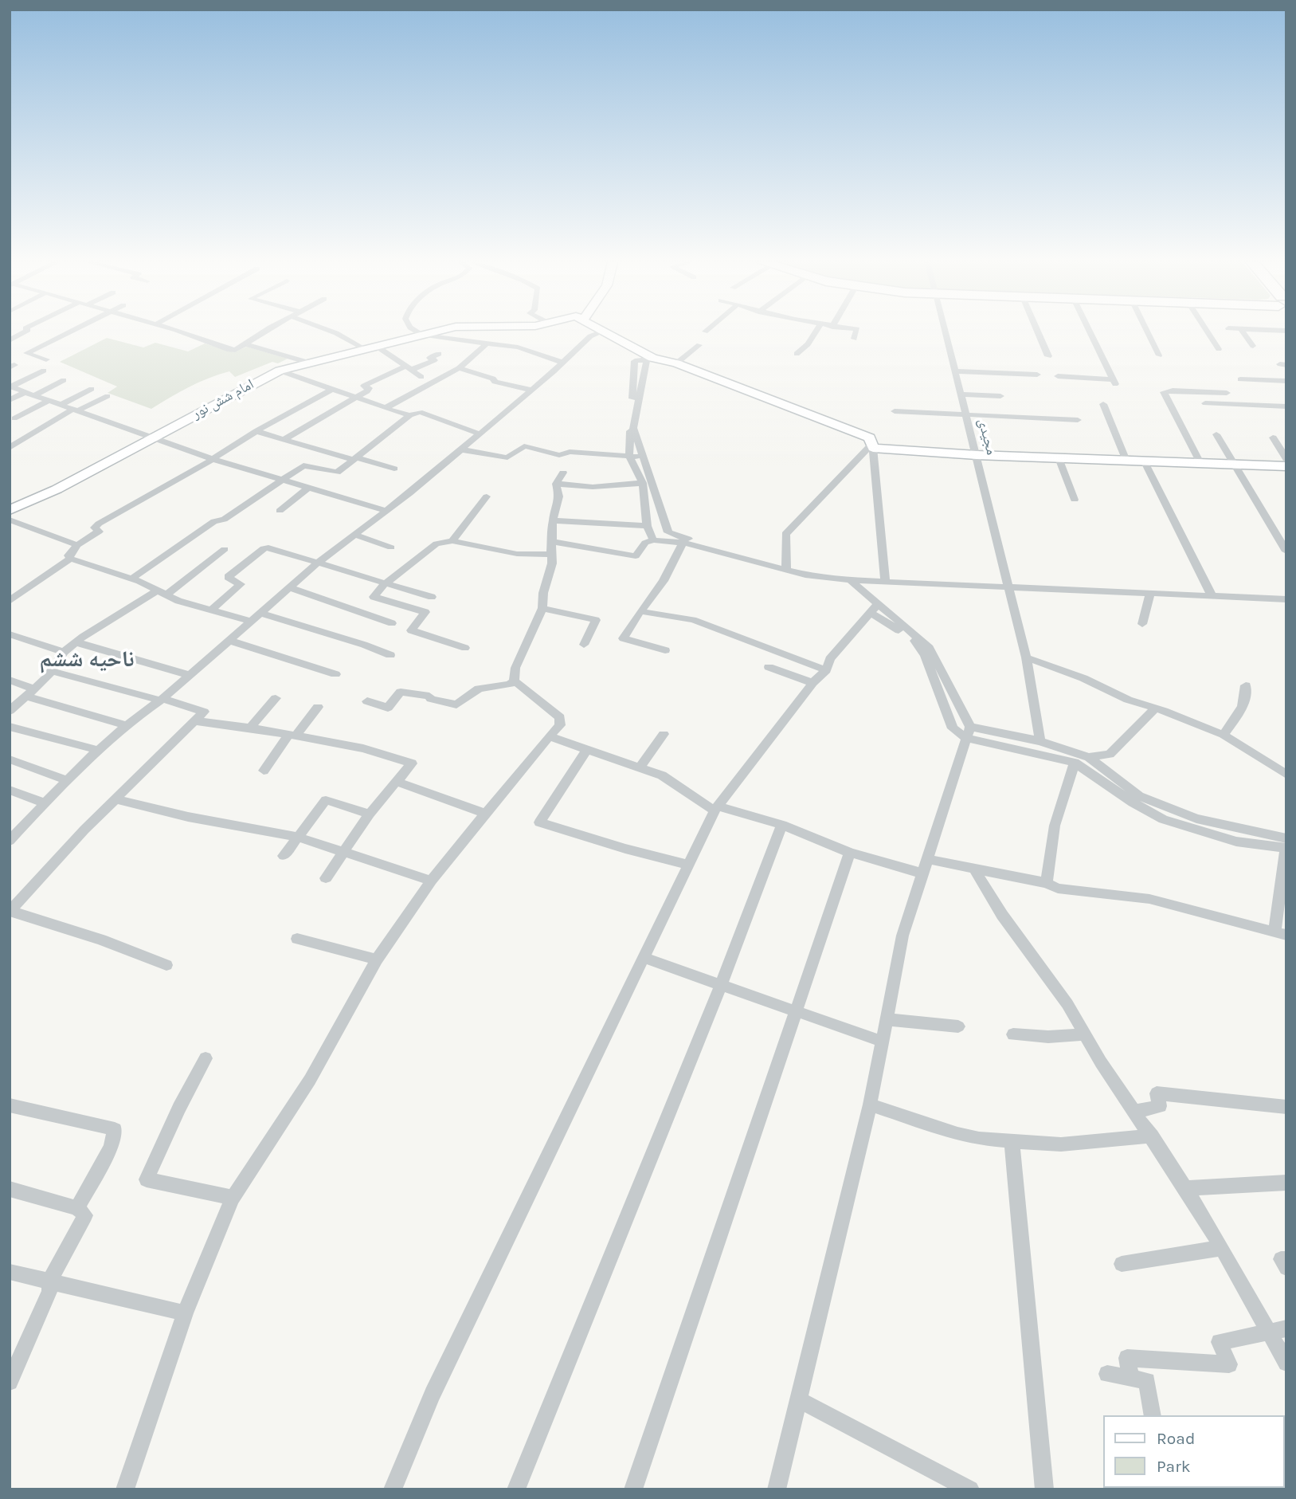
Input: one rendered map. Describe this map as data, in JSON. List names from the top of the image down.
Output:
{
  "streets": {
    "street": ["امام شش نور", "مجیدی"]
  },
  "districts": ["ناحیه ششم"],
  "legend": ["Road", "Park"]
}
